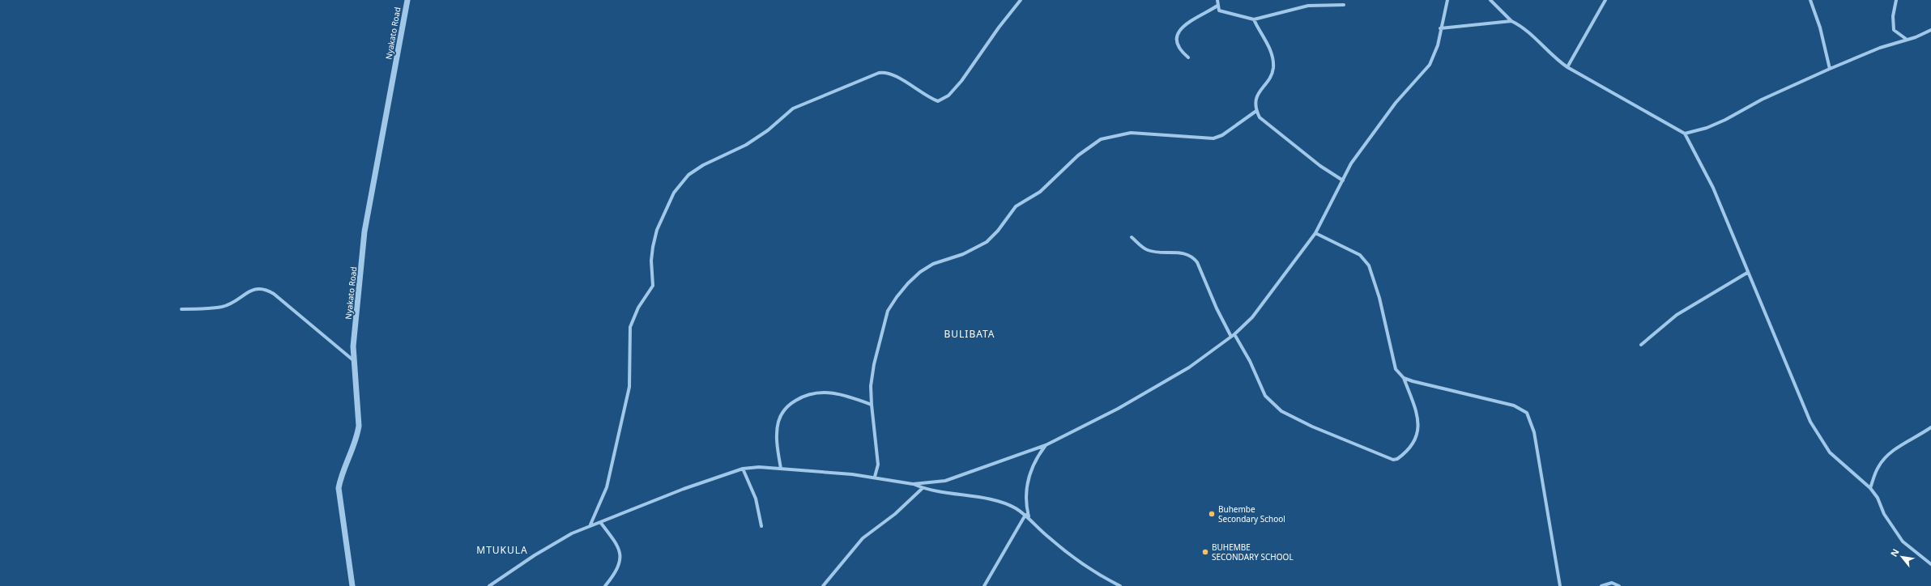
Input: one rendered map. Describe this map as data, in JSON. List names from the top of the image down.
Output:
{
  "streets": {
    "street": ["Nyakato Road"]
  },
  "districts": ["BULIBATA", "MTUKULA"],
  "places": ["Buhembe Secondary School", "BUHEMBE SECONDARY SCHOOL"],
  "north": "top left"
}
